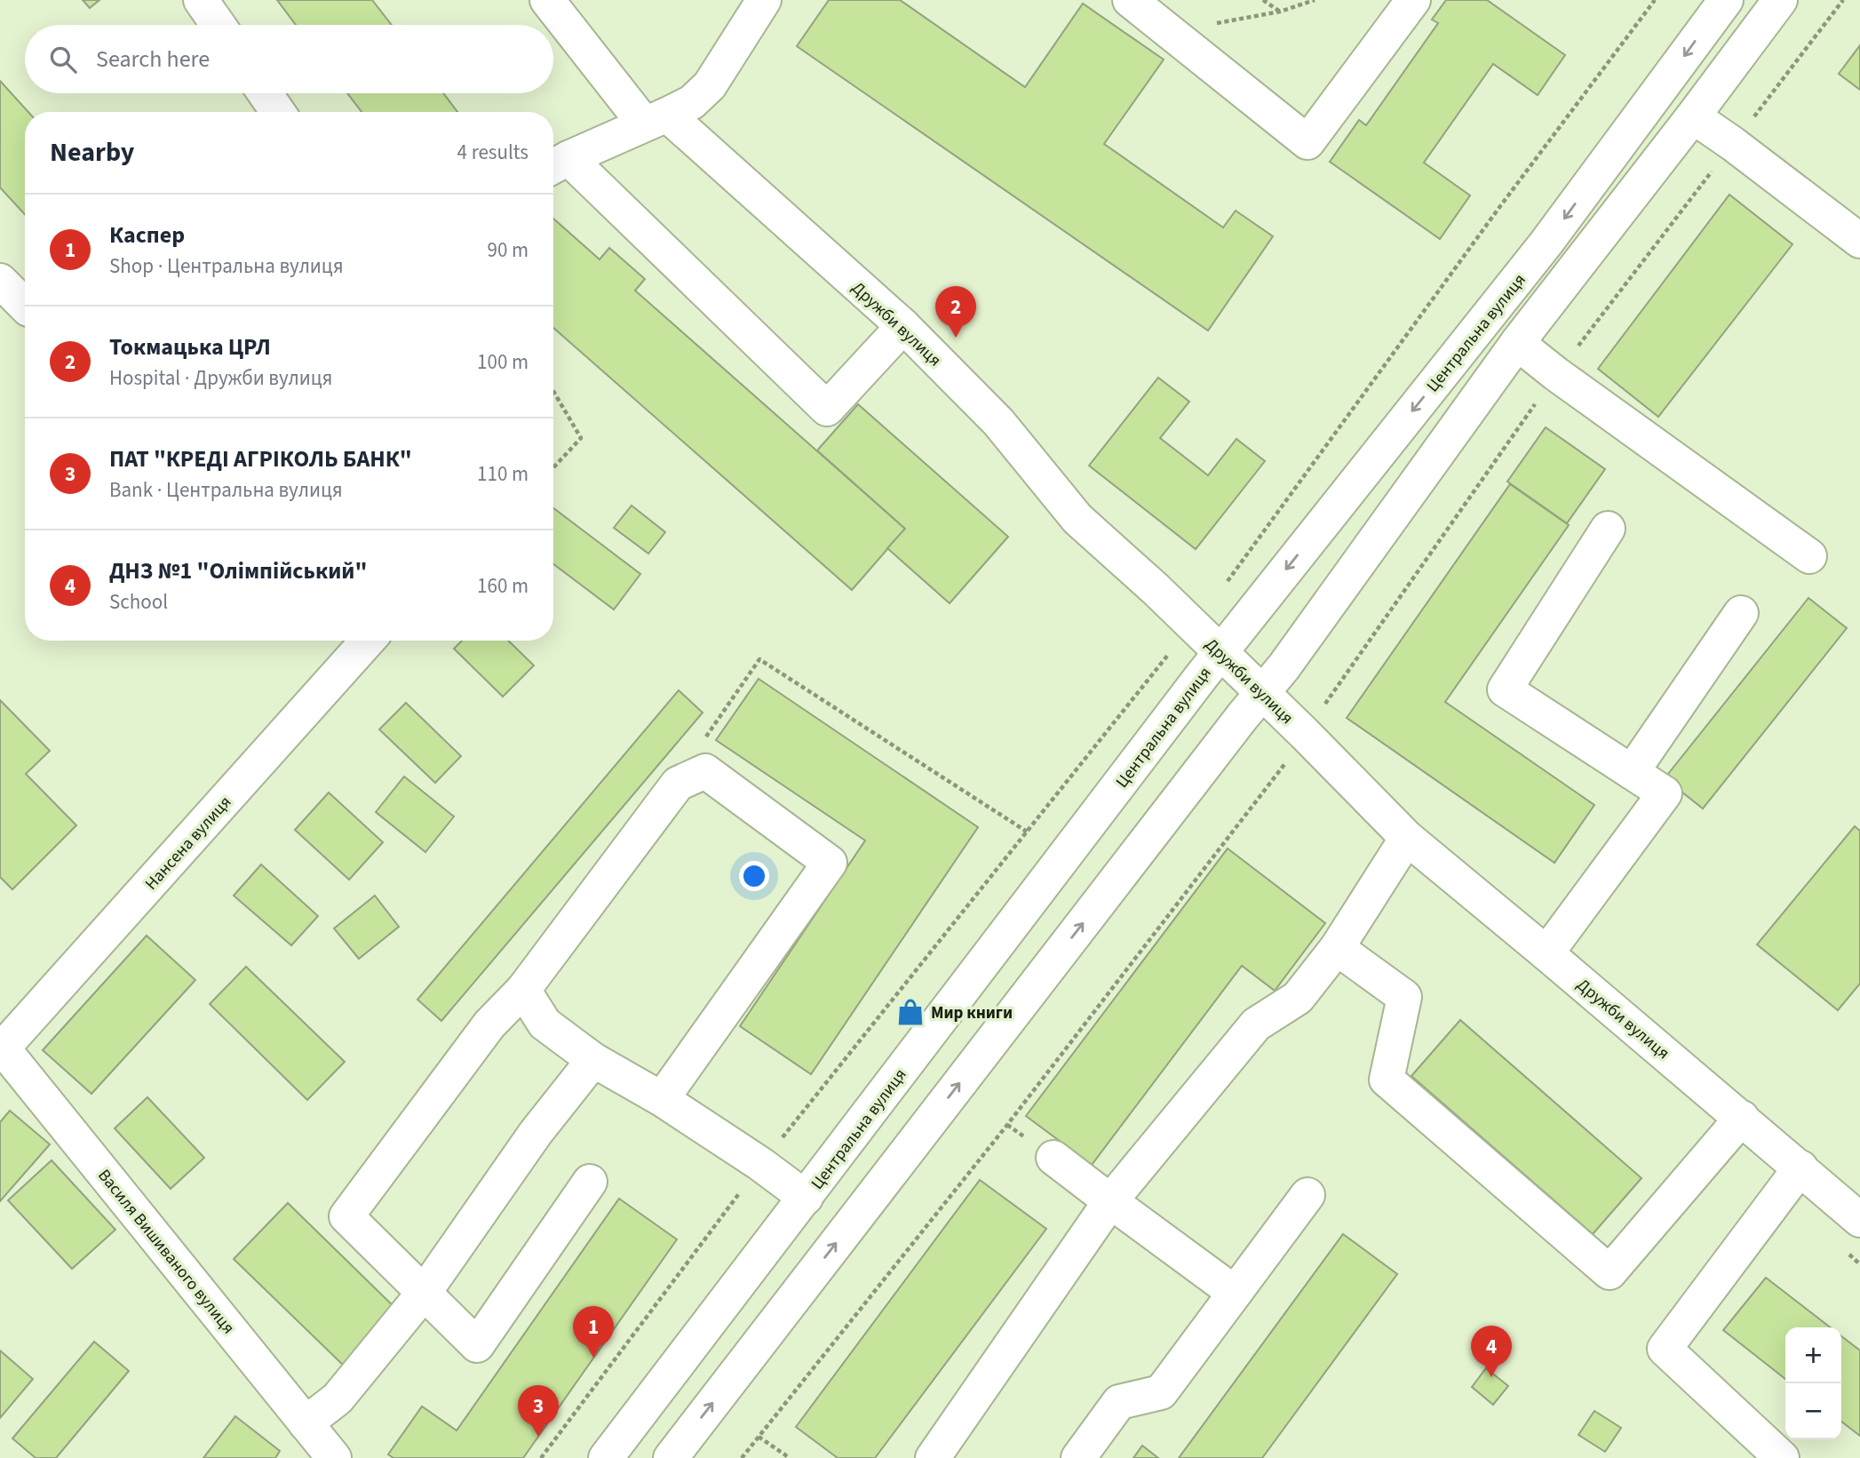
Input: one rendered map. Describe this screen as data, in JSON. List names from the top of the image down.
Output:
{
  "streets": {
    "street": [
      "Дружби вулиця",
      "Центральна вулиця",
      "Нансена вулиця",
      "Василя Вишиваного вулиця"
    ]
  },
  "crossings": [
    ["Дружби вулиця", "Центральна вулиця"],
    ["Нансена вулиця", "Василя Вишиваного вулиця"]
  ],
  "places": {
    "shop": ["Мир книги"]
  },
  "page": {
    "search": "Search here",
    "heading": ["Nearby", "4 results"],
    "list": [
      {
        "mark": "1",
        "name": "Каспер",
        "note": "Shop · Центральна вулиця",
        "value": "90 m"
      },
      {
        "mark": "2",
        "name": "Токмацька ЦРЛ",
        "note": "Hospital · Дружби вулиця",
        "value": "100 m"
      },
      {
        "mark": "3",
        "name": "ПАТ \"КРЕДI АГРIКОЛЬ БАНК\"",
        "note": "Bank · Центральна вулиця",
        "value": "110 m"
      },
      {
        "mark": "4",
        "name": "ДНЗ №1 \"Олімпійський\"",
        "note": "School",
        "value": "160 m"
      }
    ],
    "pins": [
      "2",
      "1",
      "4",
      "3"
    ],
    "map_buttons": ["+", "−"]
  }
}
